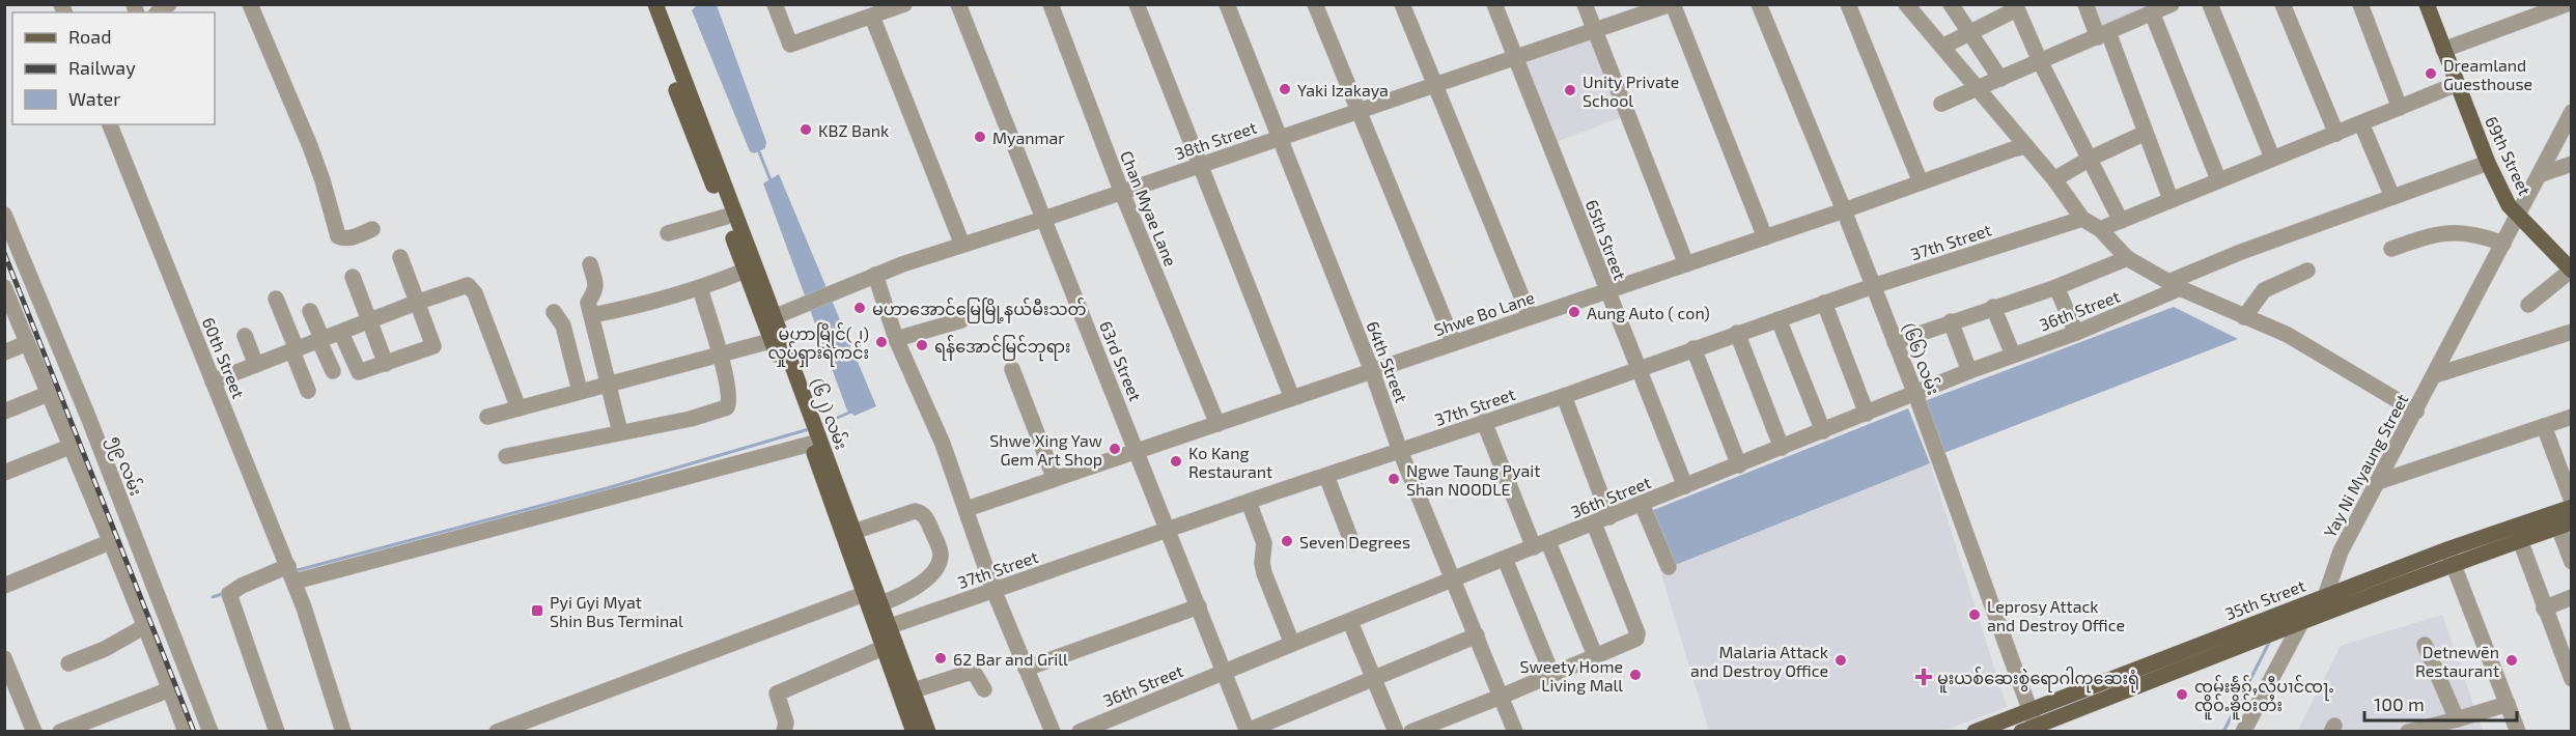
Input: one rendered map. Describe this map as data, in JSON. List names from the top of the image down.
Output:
{
  "streets": {
    "main road": ["69th Street", "(၆၂) လမ်း", "35th Street"],
    "street": [
      "38th Street",
      "Chan Myae Lane",
      "65th Street",
      "37th Street",
      "36th Street",
      "Shwe Bo Lane",
      "60th Street",
      "(၆၆) လမ်း",
      "63rd Street",
      "64th Street",
      "၅၉ လမ်း",
      "Yay Ni Myaung Street"
    ]
  },
  "crossings": [
    ["38th Street", "Chan Myae Lane"],
    ["38th Street", "65th Street"],
    ["38th Street", "63rd Street"],
    ["38th Street", "64th Street"],
    ["38th Street", "(၆၂) လမ်း"],
    ["69th Street", "36th Street"],
    ["69th Street", "Yay Ni Myaung Street"],
    ["Chan Myae Lane", "Shwe Bo Lane"],
    ["65th Street", "37th Street"],
    ["65th Street", "36th Street"],
    ["65th Street", "Shwe Bo Lane"],
    ["37th Street", "(၆၆) လမ်း"],
    ["37th Street", "63rd Street"],
    ["37th Street", "64th Street"],
    ["37th Street", "(၆၂) လမ်း"],
    ["36th Street", "(၆၆) လမ်း"],
    ["36th Street", "63rd Street"],
    ["36th Street", "64th Street"],
    ["Shwe Bo Lane", "(၆၆) လမ်း"],
    ["Shwe Bo Lane", "63rd Street"],
    ["Shwe Bo Lane", "64th Street"],
    ["(၆၆) လမ်း", "35th Street"],
    ["Yay Ni Myaung Street", "35th Street"]
  ],
  "places": {
    "other": [
      "Dreamland Guesthouse",
      "Yaki Izakaya",
      "Unity Private School",
      "KBZ Bank",
      "Myanmar",
      "မဟာအောင်မြေမြို့နယ်မီးသတ်",
      "Aung Auto ( con)",
      "မဟာမြိုင်(၂) လှုပ်ရှားရဲကင်း",
      "ရန်အောင်မြင်ဘုရား",
      "Shwe Xing Yaw Gem Art Shop",
      "Ko Kang Restaurant",
      "Ngwe Taung Pyait Shan NOODLE",
      "Seven Degrees",
      "Leprosy Attack and Destroy Office",
      "62 Bar and Grill",
      "Malaria Attack and Destroy Office",
      "Detnewēn Restaurant",
      "Sweety Home Living Mall",
      "ၸုမ်းၶႅၵ်ႇလီပၢင်ၸႃႉ ၸိူဝ်ႉၶိူဝ်းတႆး"
    ],
    "transit": ["Pyi Gyi Myat Shin Bus Terminal"],
    "health": ["မူးယစ်ဆေးစွဲရောဂါကုဆေးရုံ"]
  },
  "legend": ["Road", "Railway", "Water"],
  "scale_bar": "100 m"
}
